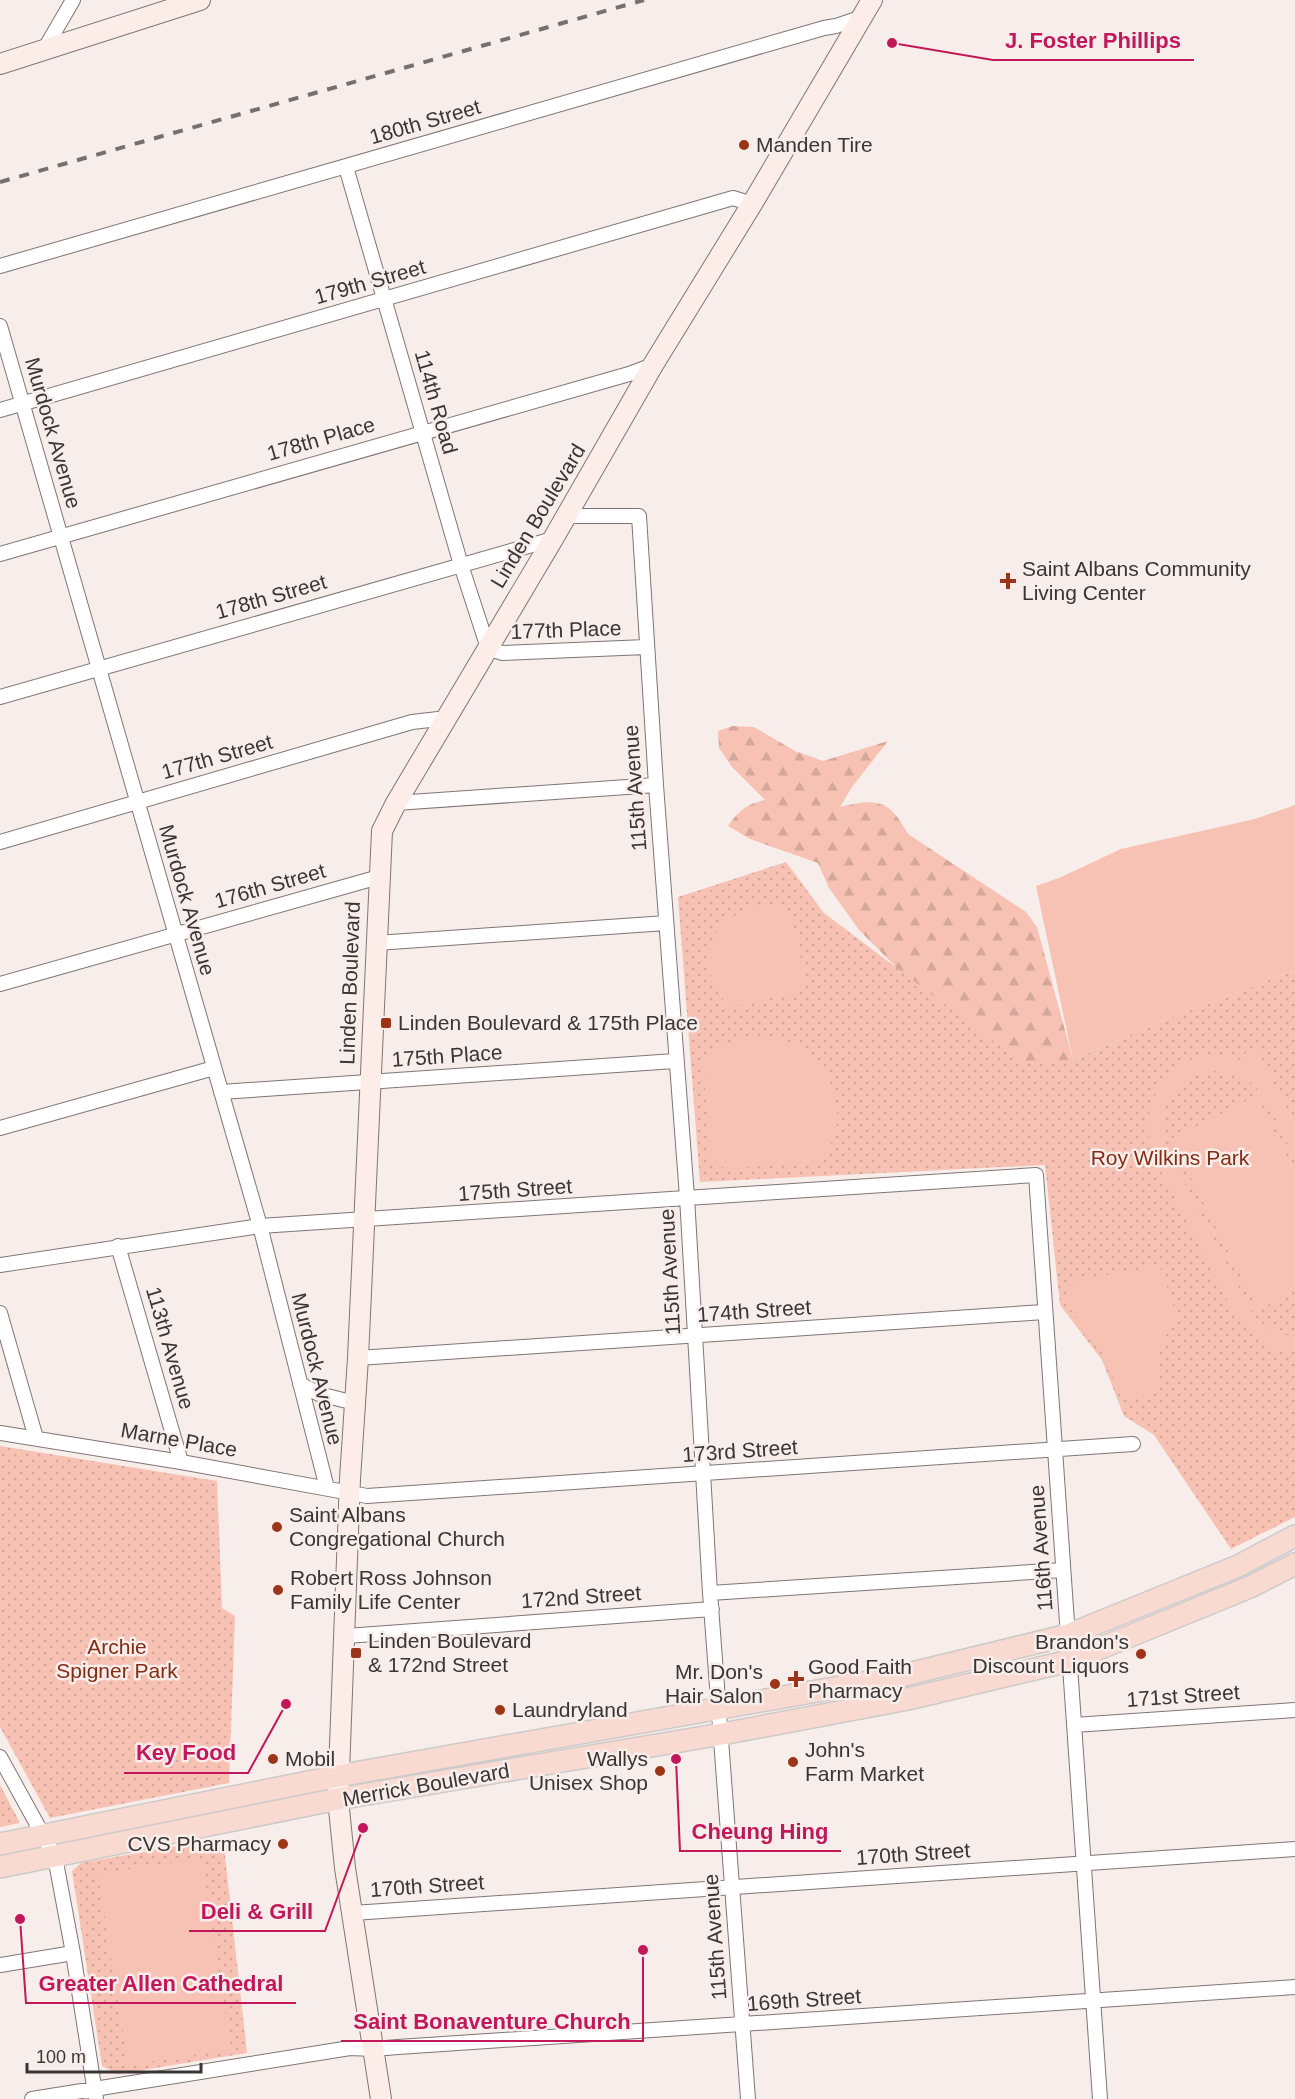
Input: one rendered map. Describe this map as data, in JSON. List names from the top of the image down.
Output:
{
  "streets": {
    "main road": ["Linden Boulevard", "Merrick Boulevard"],
    "street": [
      "180th Street",
      "179th Street",
      "114th Road",
      "Murdock Avenue",
      "178th Place",
      "178th Street",
      "177th Place",
      "177th Street",
      "115th Avenue",
      "176th Street",
      "175th Place",
      "175th Street",
      "174th Street",
      "113th Avenue",
      "Marne Place",
      "173rd Street",
      "116th Avenue",
      "172nd Street",
      "171st Street",
      "170th Street",
      "169th Street"
    ]
  },
  "crossings": [
    ["180th Street", "114th Road"],
    ["180th Street", "Linden Boulevard"],
    ["179th Street", "114th Road"],
    ["179th Street", "Murdock Avenue"],
    ["179th Street", "Linden Boulevard"],
    ["114th Road", "178th Place"],
    ["114th Road", "Linden Boulevard"],
    ["114th Road", "178th Street"],
    ["114th Road", "177th Place"],
    ["Murdock Avenue", "178th Place"],
    ["Murdock Avenue", "178th Street"],
    ["Murdock Avenue", "177th Street"],
    ["Murdock Avenue", "176th Street"],
    ["Murdock Avenue", "175th Place"],
    ["Murdock Avenue", "175th Street"],
    ["Murdock Avenue", "Marne Place"],
    ["178th Place", "Linden Boulevard"],
    ["Linden Boulevard", "178th Street"],
    ["Linden Boulevard", "177th Place"],
    ["Linden Boulevard", "177th Street"],
    ["Linden Boulevard", "115th Avenue"],
    ["Linden Boulevard", "176th Street"],
    ["Linden Boulevard", "175th Place"],
    ["Linden Boulevard", "175th Street"],
    ["Linden Boulevard", "174th Street"],
    ["Linden Boulevard", "Marne Place"],
    ["Linden Boulevard", "173rd Street"],
    ["Linden Boulevard", "172nd Street"],
    ["Linden Boulevard", "Merrick Boulevard"],
    ["Linden Boulevard", "170th Street"],
    ["Linden Boulevard", "169th Street"],
    ["177th Place", "115th Avenue"],
    ["115th Avenue", "175th Place"],
    ["115th Avenue", "175th Street"],
    ["115th Avenue", "174th Street"],
    ["115th Avenue", "173rd Street"],
    ["115th Avenue", "172nd Street"],
    ["115th Avenue", "Merrick Boulevard"],
    ["115th Avenue", "170th Street"],
    ["115th Avenue", "169th Street"],
    ["175th Street", "113th Avenue"],
    ["175th Street", "116th Avenue"],
    ["174th Street", "116th Avenue"],
    ["113th Avenue", "Marne Place"],
    ["Marne Place", "173rd Street"],
    ["173rd Street", "116th Avenue"],
    ["116th Avenue", "171st Street"],
    ["116th Avenue", "Merrick Boulevard"],
    ["116th Avenue", "170th Street"],
    ["116th Avenue", "169th Street"]
  ],
  "parks": ["Roy Wilkins Park", "Archie Spigner Park"],
  "places": {
    "other": [
      "J. Foster Phillips",
      "Manden Tire",
      "Saint Albans Congregational Church",
      "Robert Ross Johnson Family Life Center",
      "Brandon's Discount Liquors",
      "Mr. Don's Hair Salon",
      "Key Food",
      "Laundryland",
      "Mobil",
      "Cheung Hing",
      "John's Farm Market",
      "Wallys Unisex Shop",
      "Deli & Grill",
      "CVS Pharmacy",
      "Greater Allen Cathedral",
      "Saint Bonaventure Church"
    ],
    "health": ["Saint Albans Community Living Center", "Good Faith Pharmacy"],
    "transit": ["Linden Boulevard & 175th Place", "Linden Boulevard & 172nd Street"]
  },
  "scale_bar": "100 m"
}
